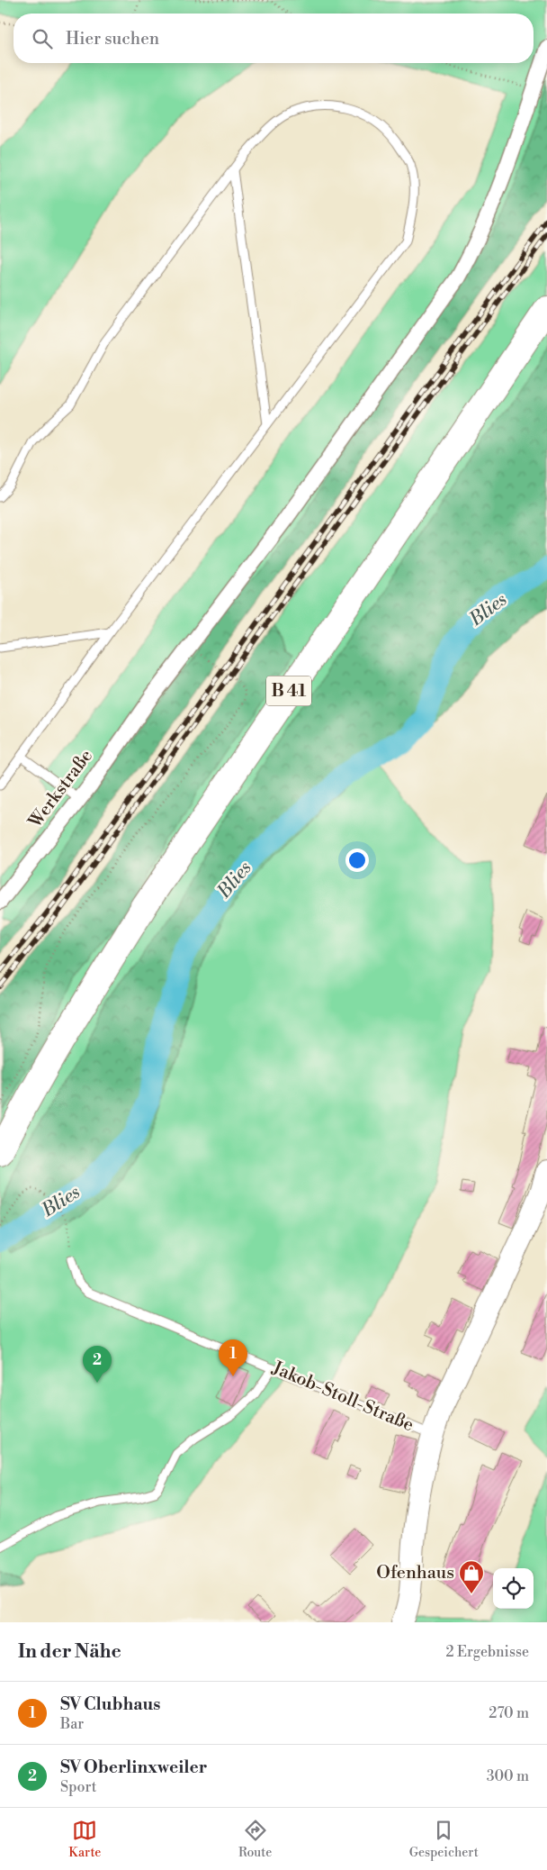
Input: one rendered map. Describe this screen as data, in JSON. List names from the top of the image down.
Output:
{
  "streets": {
    "highway": ["B 41"],
    "main road": ["Jakob-Stoll-Straße"],
    "street": ["Werkstraße"]
  },
  "water": ["Blies"],
  "places": {
    "shop": ["Ofenhaus"]
  },
  "page": {
    "search": "Hier suchen",
    "pins": ["1", "2"],
    "heading": ["In der Nähe", "2 Ergebnisse"],
    "list": [
      {
        "mark": "1",
        "name": "SV Clubhaus",
        "note": "Bar",
        "value": "270 m"
      },
      {
        "mark": "2",
        "name": "SV Oberlinxweiler",
        "note": "Sport",
        "value": "300 m"
      }
    ],
    "nav": ["Karte", "Route", "Gespeichert"]
  }
}
